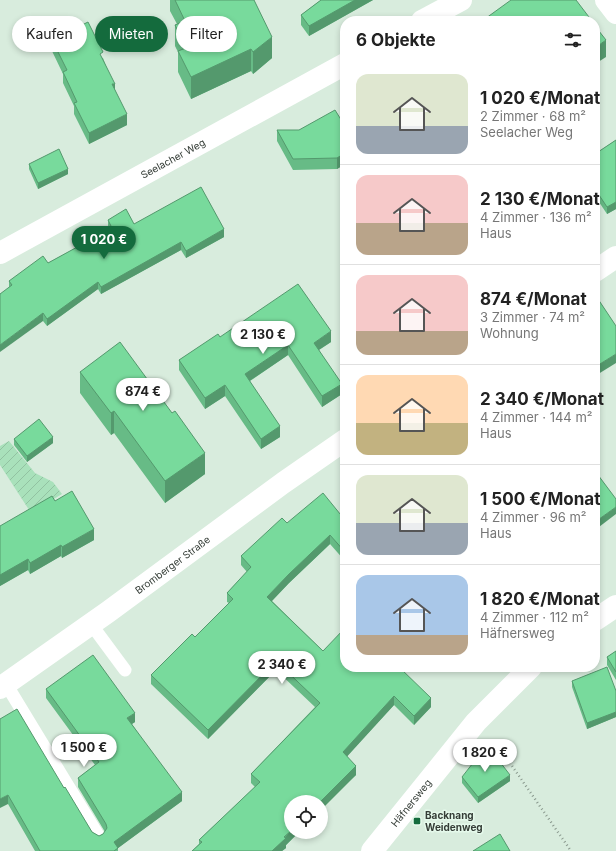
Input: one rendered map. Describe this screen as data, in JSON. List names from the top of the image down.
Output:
{
  "streets": {
    "street": ["Seelacher Weg", "Bromberger Straße", "Häfnersweg"]
  },
  "places": {
    "transit": ["Backnang Weidenweg"]
  },
  "page": {
    "chip": ["Kaufen", "Mieten", "Filter"],
    "heading": "6 Objekte",
    "list": [
      {
        "name": "1 020 €/Monat",
        "note": "2 Zimmer · 68 m² · Seelacher Weg"
      },
      {
        "name": "2 130 €/Monat",
        "note": "4 Zimmer · 136 m² · Haus"
      },
      {
        "name": "874 €/Monat",
        "note": "3 Zimmer · 74 m² · Wohnung"
      },
      {
        "name": "2 340 €/Monat",
        "note": "4 Zimmer · 144 m² · Haus"
      },
      {
        "name": "1 500 €/Monat",
        "note": "4 Zimmer · 96 m² · Haus"
      },
      {
        "name": "1 820 €/Monat",
        "note": "4 Zimmer · 112 m² · Häfnersweg"
      }
    ],
    "price": [
      "1 020 €",
      "2 130 €",
      "874 €",
      "2 340 €",
      "1 500 €",
      "1 820 €"
    ]
  }
}
